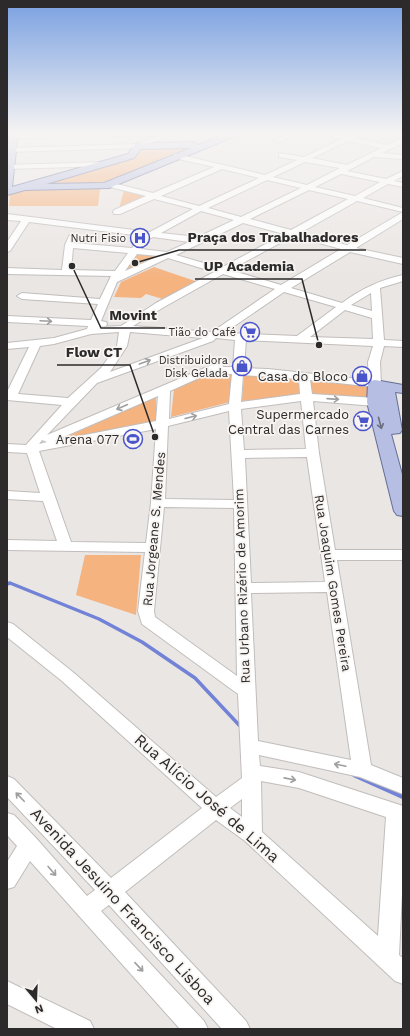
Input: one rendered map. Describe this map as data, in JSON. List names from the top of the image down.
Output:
{
  "streets": {
    "street": [
      "Rua Jorgeane S. Mendes",
      "Rua Joaquim Gomes Pereira",
      "Rua Urbano Rizério de Amorim",
      "Rua Alício José de Lima",
      "Avenida Jesuino Francisco Lisboa"
    ]
  },
  "crossings": [
    ["Rua Jorgeane S. Mendes", "Rua Urbano Rizério de Amorim"],
    ["Rua Urbano Rizério de Amorim", "Rua Alício José de Lima"]
  ],
  "places": {
    "hospital": ["Nutri Fisio"],
    "other": [
      "Praça dos Trabalhadores",
      "Movint",
      "UP Academia",
      "Flow CT"
    ],
    "supermarket": ["Tião do Café", "Supermercado Central das Carnes"],
    "shop": ["Distribuidora Disk Gelada", "Casa do Bloco"],
    "sports": ["Arena 077"]
  },
  "north": "bottom"
}
